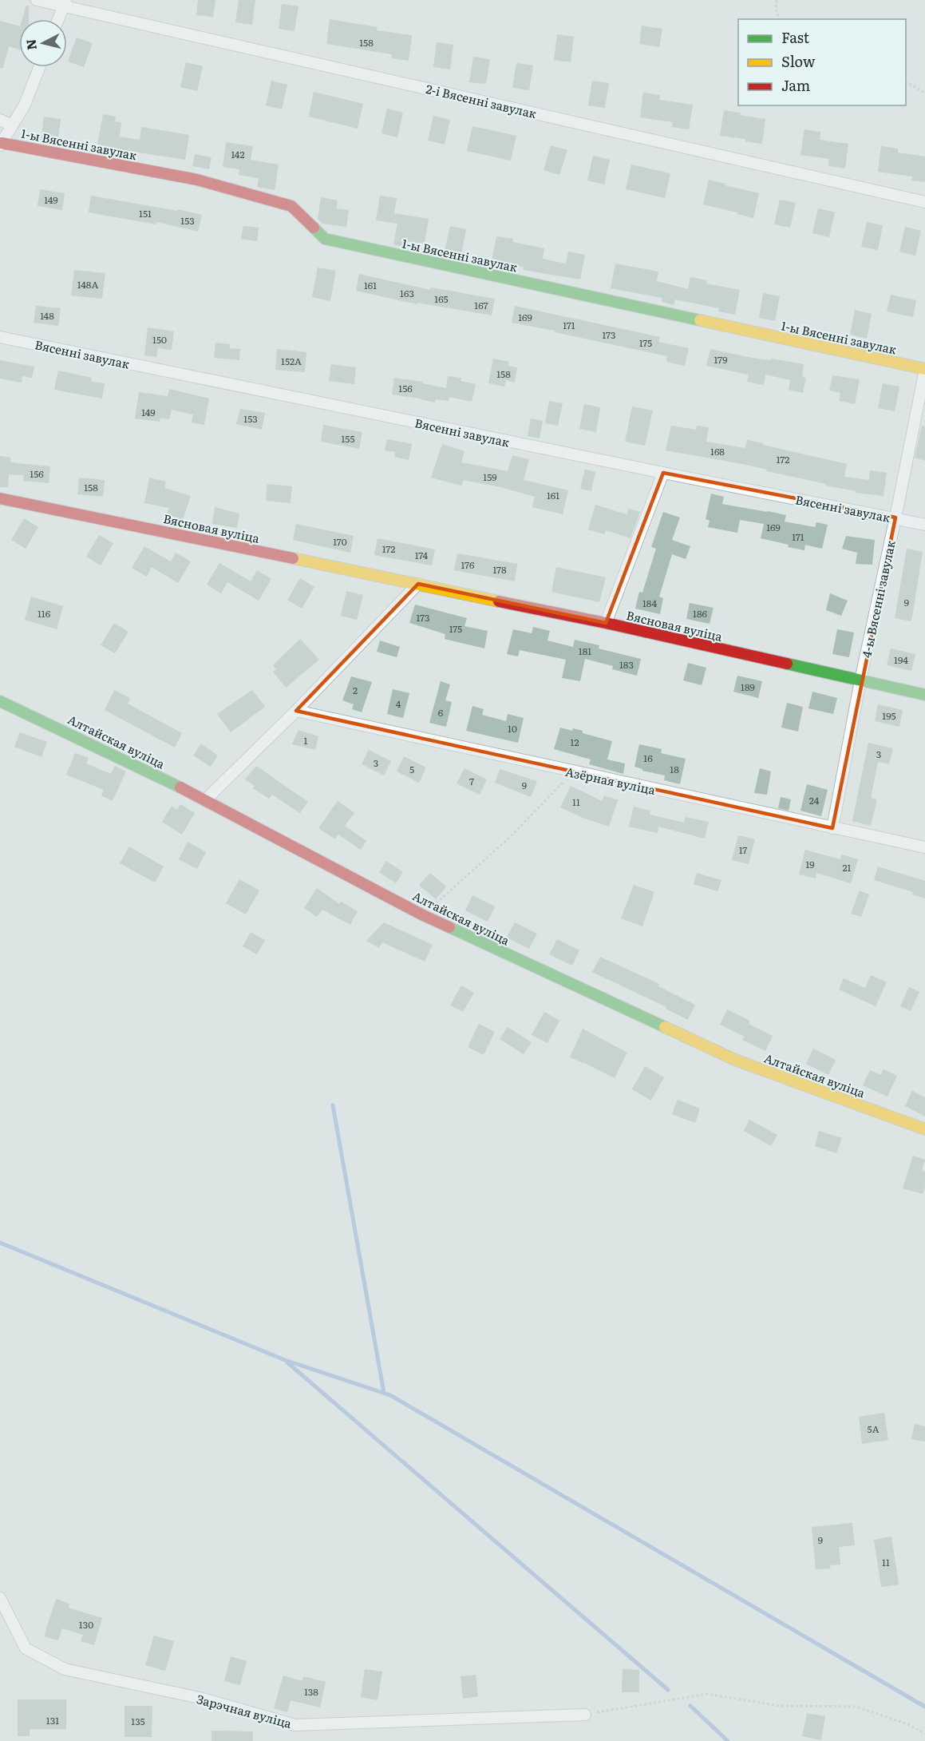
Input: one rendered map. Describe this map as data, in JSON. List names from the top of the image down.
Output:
{
  "streets": {
    "street": [
      "2-і Вясенні завулак",
      "1-ы Вясенні завулак",
      "Вясенні завулак",
      "Вясновая вуліца",
      "4-ы Вясенні завулак",
      "Алтайская вуліца",
      "Азёрная вуліца",
      "Зарэчная вуліца"
    ]
  },
  "crossings": [
    ["1-ы Вясенні завулак", "4-ы Вясенні завулак"],
    ["Вясенні завулак", "4-ы Вясенні завулак"],
    ["Вясновая вуліца", "4-ы Вясенні завулак"],
    ["4-ы Вясенні завулак", "Азёрная вуліца"]
  ],
  "house_numbers": [
    "158",
    "142",
    "149",
    "151",
    "153",
    "148А",
    "161",
    "163",
    "165",
    "167",
    "148",
    "169",
    "171",
    "173",
    "150",
    "175",
    "179",
    "152А",
    "158",
    "156",
    "149",
    "153",
    "155",
    "168",
    "172",
    "156",
    "159",
    "158",
    "161",
    "169",
    "171",
    "170",
    "172",
    "174",
    "176",
    "178",
    "9",
    "184",
    "116",
    "186",
    "173",
    "175",
    "181",
    "194",
    "183",
    "189",
    "2",
    "4",
    "6",
    "195",
    "10",
    "1",
    "12",
    "3",
    "16",
    "3",
    "5",
    "18",
    "7",
    "9",
    "24",
    "11",
    "17",
    "19",
    "21",
    "5А",
    "9",
    "11",
    "130",
    "138",
    "131",
    "135"
  ],
  "legend": ["Fast", "Slow", "Jam"],
  "north": "left"
}
